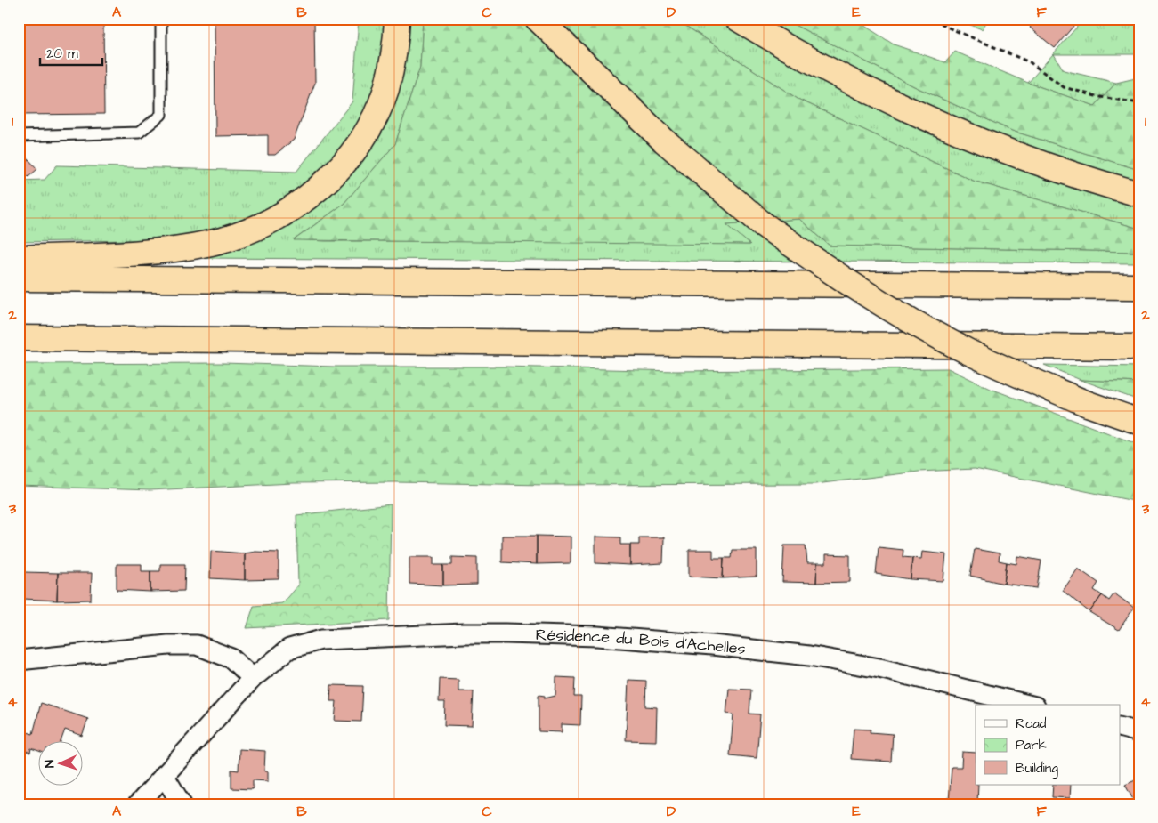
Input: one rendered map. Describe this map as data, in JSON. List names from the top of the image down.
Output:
{
  "streets": {
    "street": ["Résidence du Bois d'Achelles"]
  },
  "legend": ["Road", "Park", "Building"],
  "scale_bar": "20 m",
  "north": "left",
  "grid": {
    "columns": [
      "A",
      "B",
      "C",
      "D",
      "E",
      "F"
    ],
    "rows": [
      "1",
      "2",
      "3",
      "4"
    ]
  }
}
